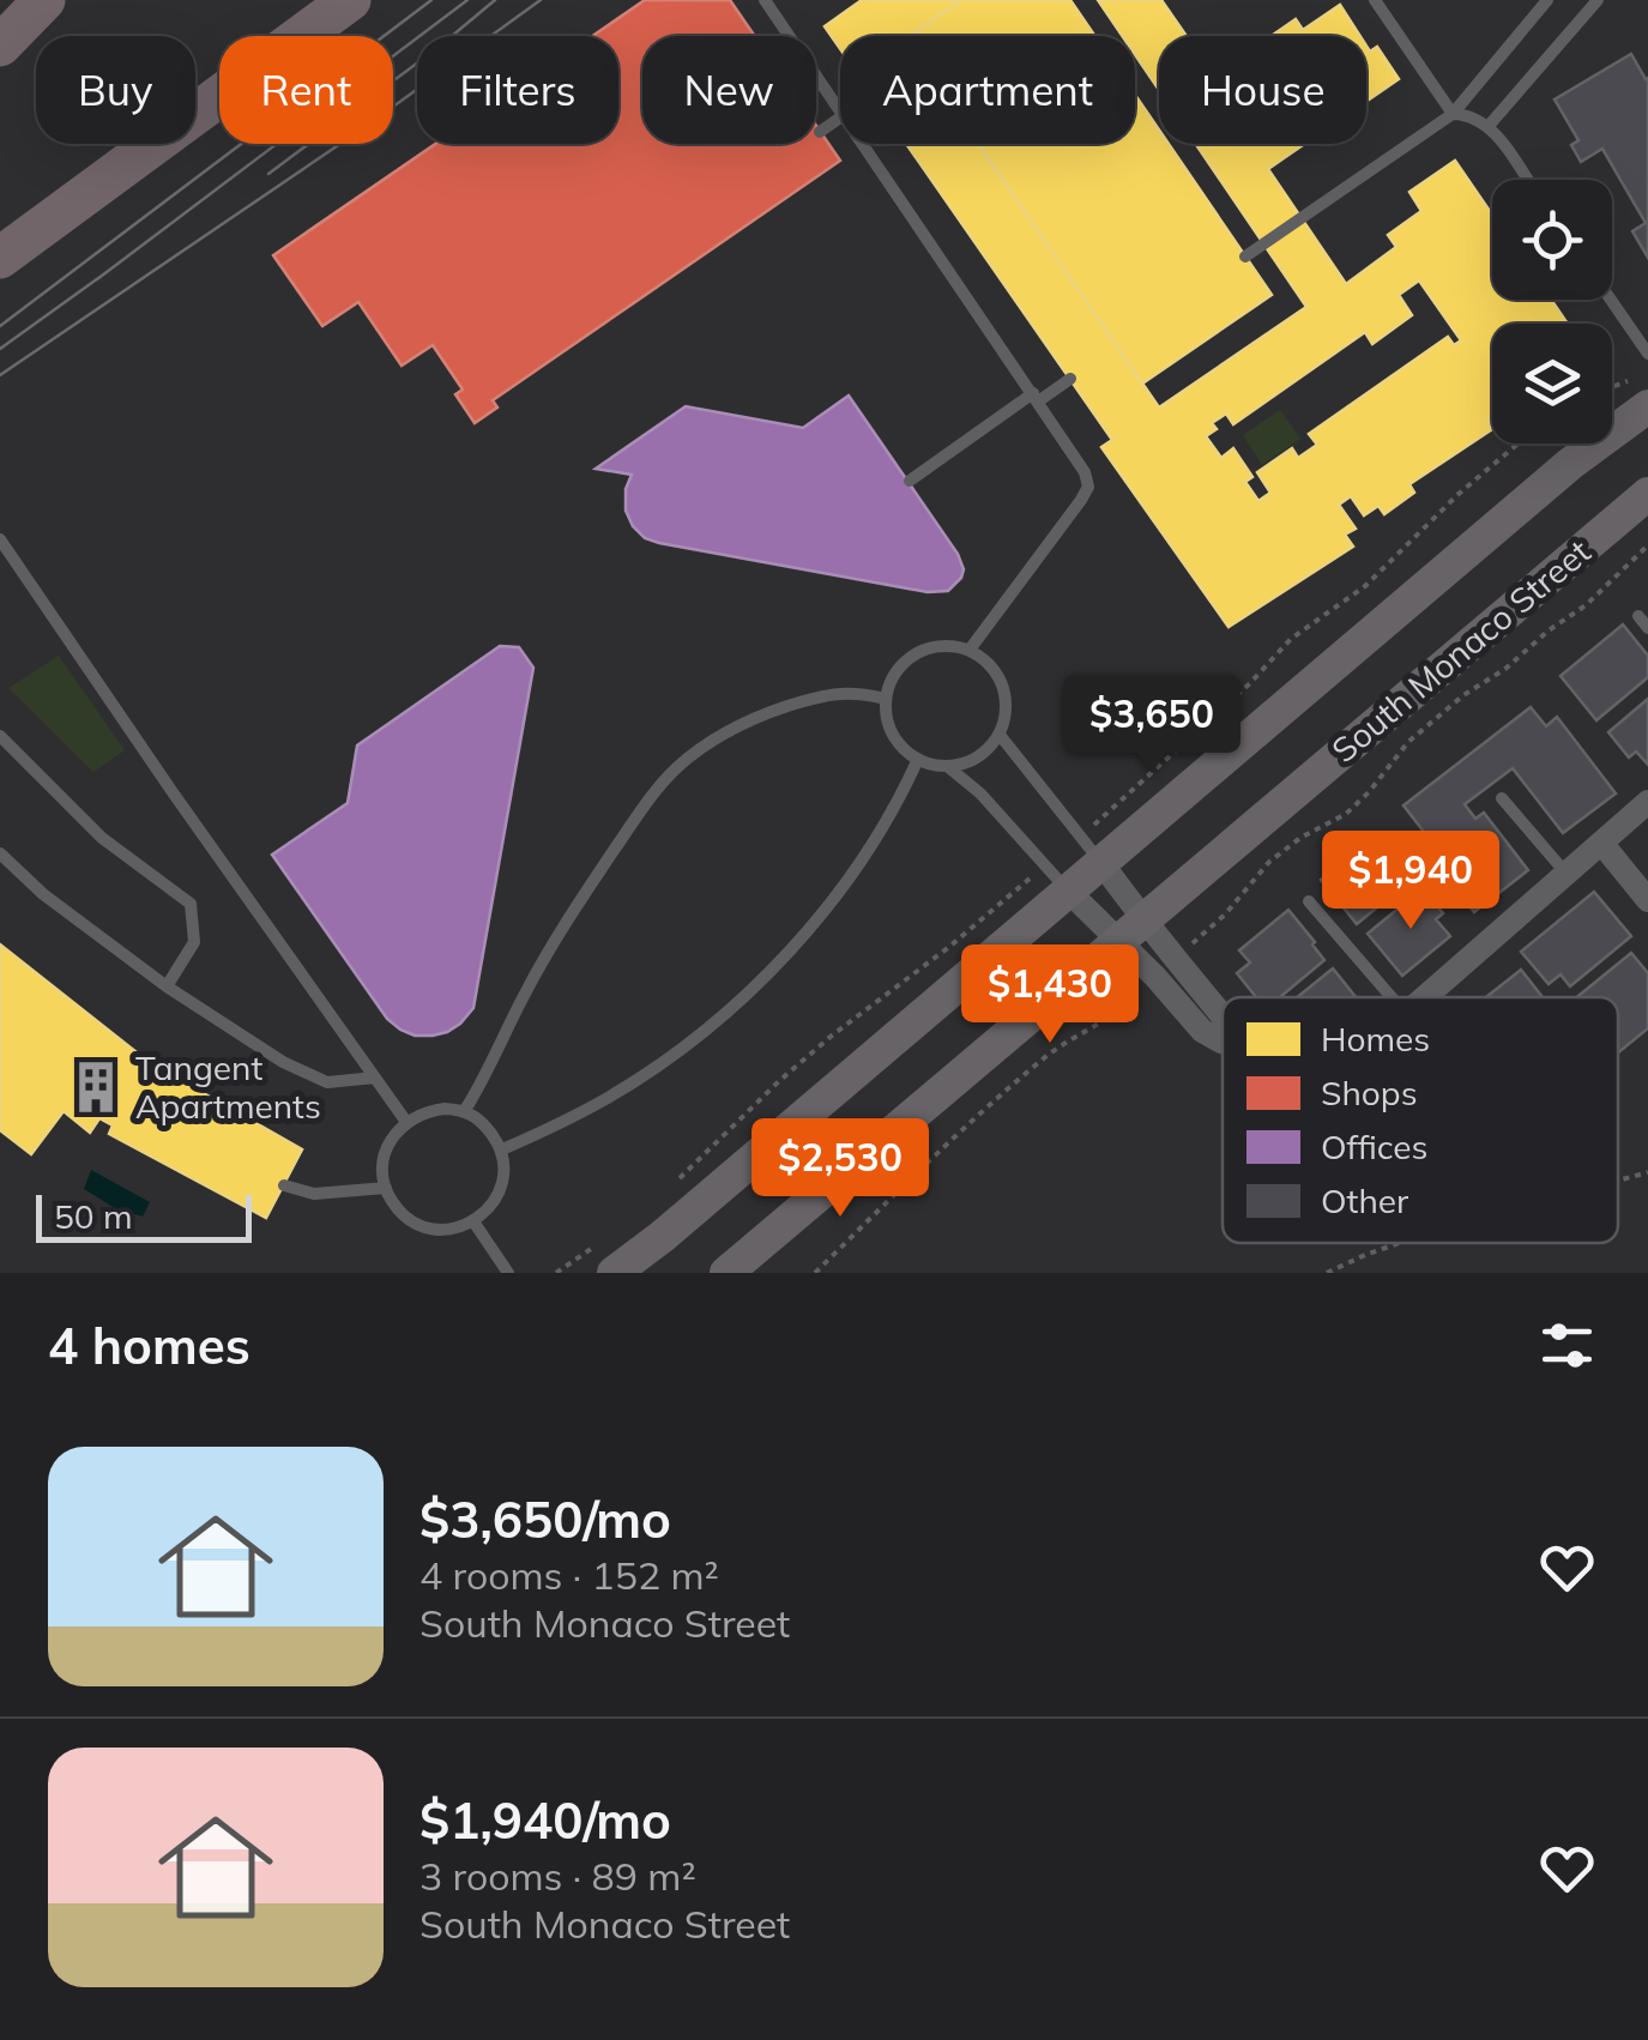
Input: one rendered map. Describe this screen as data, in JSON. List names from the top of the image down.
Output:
{
  "streets": {
    "main road": ["South Monaco Street"]
  },
  "places": {
    "building": ["Tangent Apartments"]
  },
  "legend": [
    "Homes",
    "Shops",
    "Offices",
    "Other"
  ],
  "scale_bar": "50 m",
  "page": {
    "chip": [
      "Buy",
      "Rent",
      "Filters",
      "New",
      "Apartment",
      "House"
    ],
    "price": [
      "$3,650",
      "$1,940",
      "$1,430",
      "$2,530"
    ],
    "scale": "50 m",
    "heading": "4 homes",
    "list": [
      {
        "name": "$3,650/mo",
        "note": "4 rooms · 152 m² · South Monaco Street"
      },
      {
        "name": "$1,940/mo",
        "note": "3 rooms · 89 m² · South Monaco Street"
      }
    ]
  }
}
